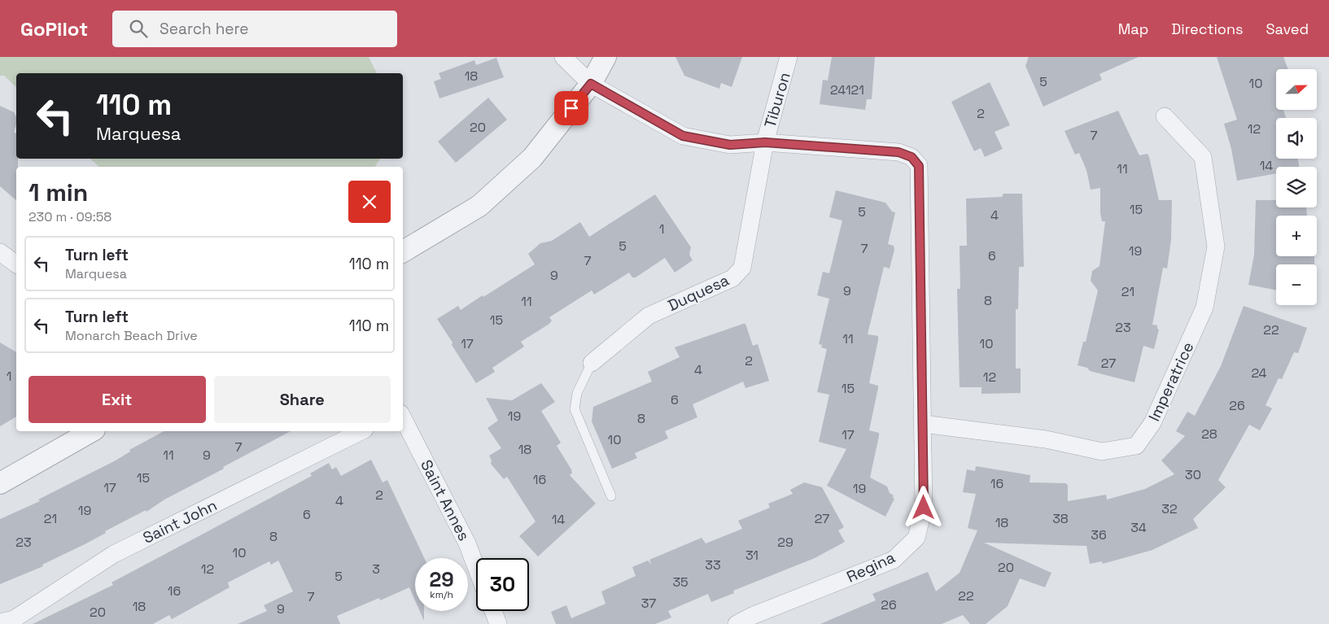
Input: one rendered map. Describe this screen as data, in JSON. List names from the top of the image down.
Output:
{
  "streets": {
    "street": [
      "Tiburon",
      "Duquesa",
      "Imperatrice",
      "Saint Annes",
      "Saint John",
      "Regina"
    ]
  },
  "crossings": [
    ["Tiburon", "Duquesa"],
    ["Tiburon", "Regina"],
    ["Duquesa", "Regina"],
    ["Imperatrice", "Regina"]
  ],
  "house_numbers": [
    "18",
    "5",
    "10",
    "24121",
    "2",
    "20",
    "12",
    "7",
    "14",
    "11",
    "15",
    "5",
    "4",
    "1",
    "5",
    "7",
    "19",
    "6",
    "7",
    "9",
    "9",
    "21",
    "8",
    "11",
    "15",
    "23",
    "22",
    "11",
    "17",
    "10",
    "2",
    "27",
    "4",
    "24",
    "1",
    "12",
    "15",
    "6",
    "26",
    "19",
    "8",
    "28",
    "17",
    "10",
    "7",
    "18",
    "11",
    "9",
    "30",
    "15",
    "16",
    "16",
    "17",
    "19",
    "2",
    "4",
    "32",
    "19",
    "6",
    "21",
    "27",
    "38",
    "14",
    "18",
    "34",
    "36",
    "8",
    "23",
    "29",
    "10",
    "31",
    "33",
    "20",
    "12",
    "3",
    "5",
    "35",
    "16",
    "22",
    "7",
    "37",
    "26",
    "18",
    "9",
    "20"
  ],
  "north": "right",
  "page": {
    "header": "GoPilot",
    "search": "Search here",
    "nav": ["Map", "Directions", "Saved"],
    "map_buttons": ["+", "−"],
    "turn": ["110 m", "Marquesa"],
    "heading": ["1 min", "230 m · 09:58"],
    "list": [
      {
        "name": "Turn left",
        "note": "Marquesa",
        "value": "110 m"
      },
      {
        "name": "Turn left",
        "note": "Monarch Beach Drive",
        "value": "110 m"
      }
    ],
    "buttons": ["Exit", "Share"],
    "speed": "29 km/h",
    "limit": "30"
  }
}
